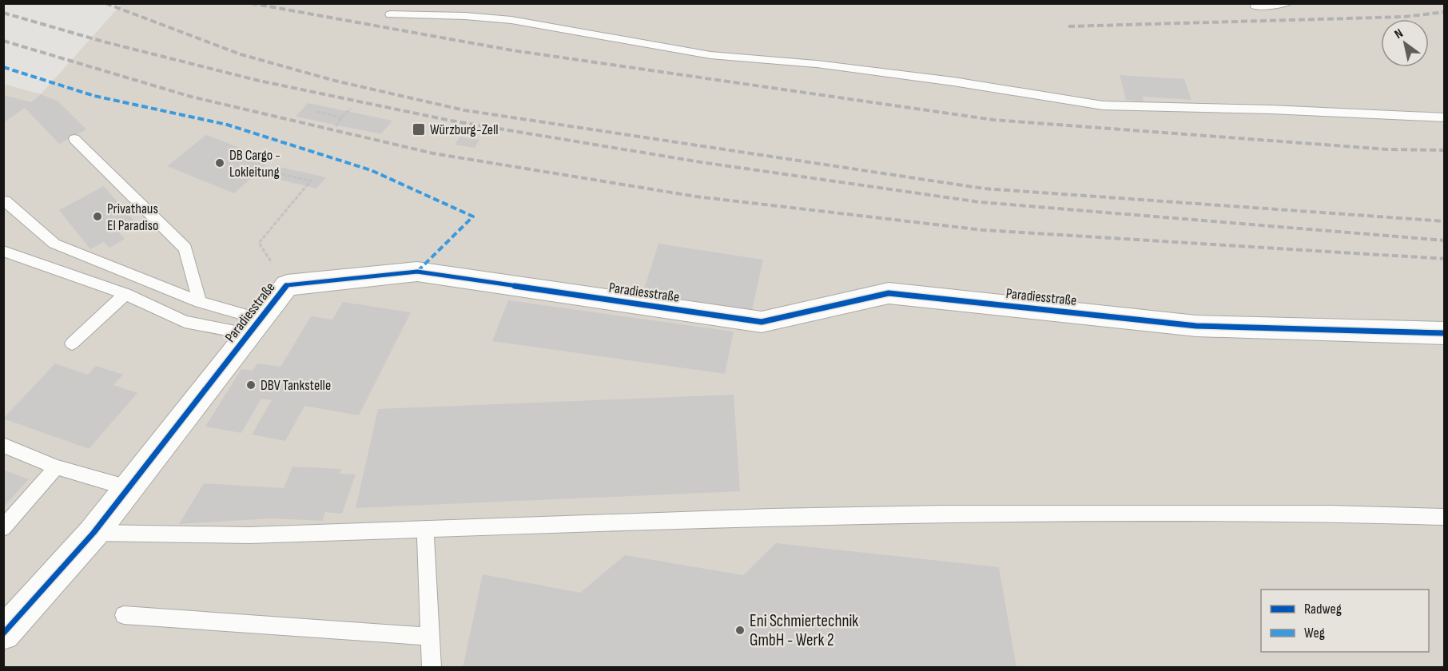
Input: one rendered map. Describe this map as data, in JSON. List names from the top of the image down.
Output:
{
  "streets": {
    "street": ["Paradiesstraße"]
  },
  "places": {
    "transit": ["Würzburg-Zell"],
    "other": [
      "DB Cargo - Lokleitung",
      "Privathaus El Paradiso",
      "DBV Tankstelle",
      "Eni Schmiertechnik GmbH - Werk 2"
    ]
  },
  "legend": ["Radweg", "Weg"],
  "north": "top left"
}
